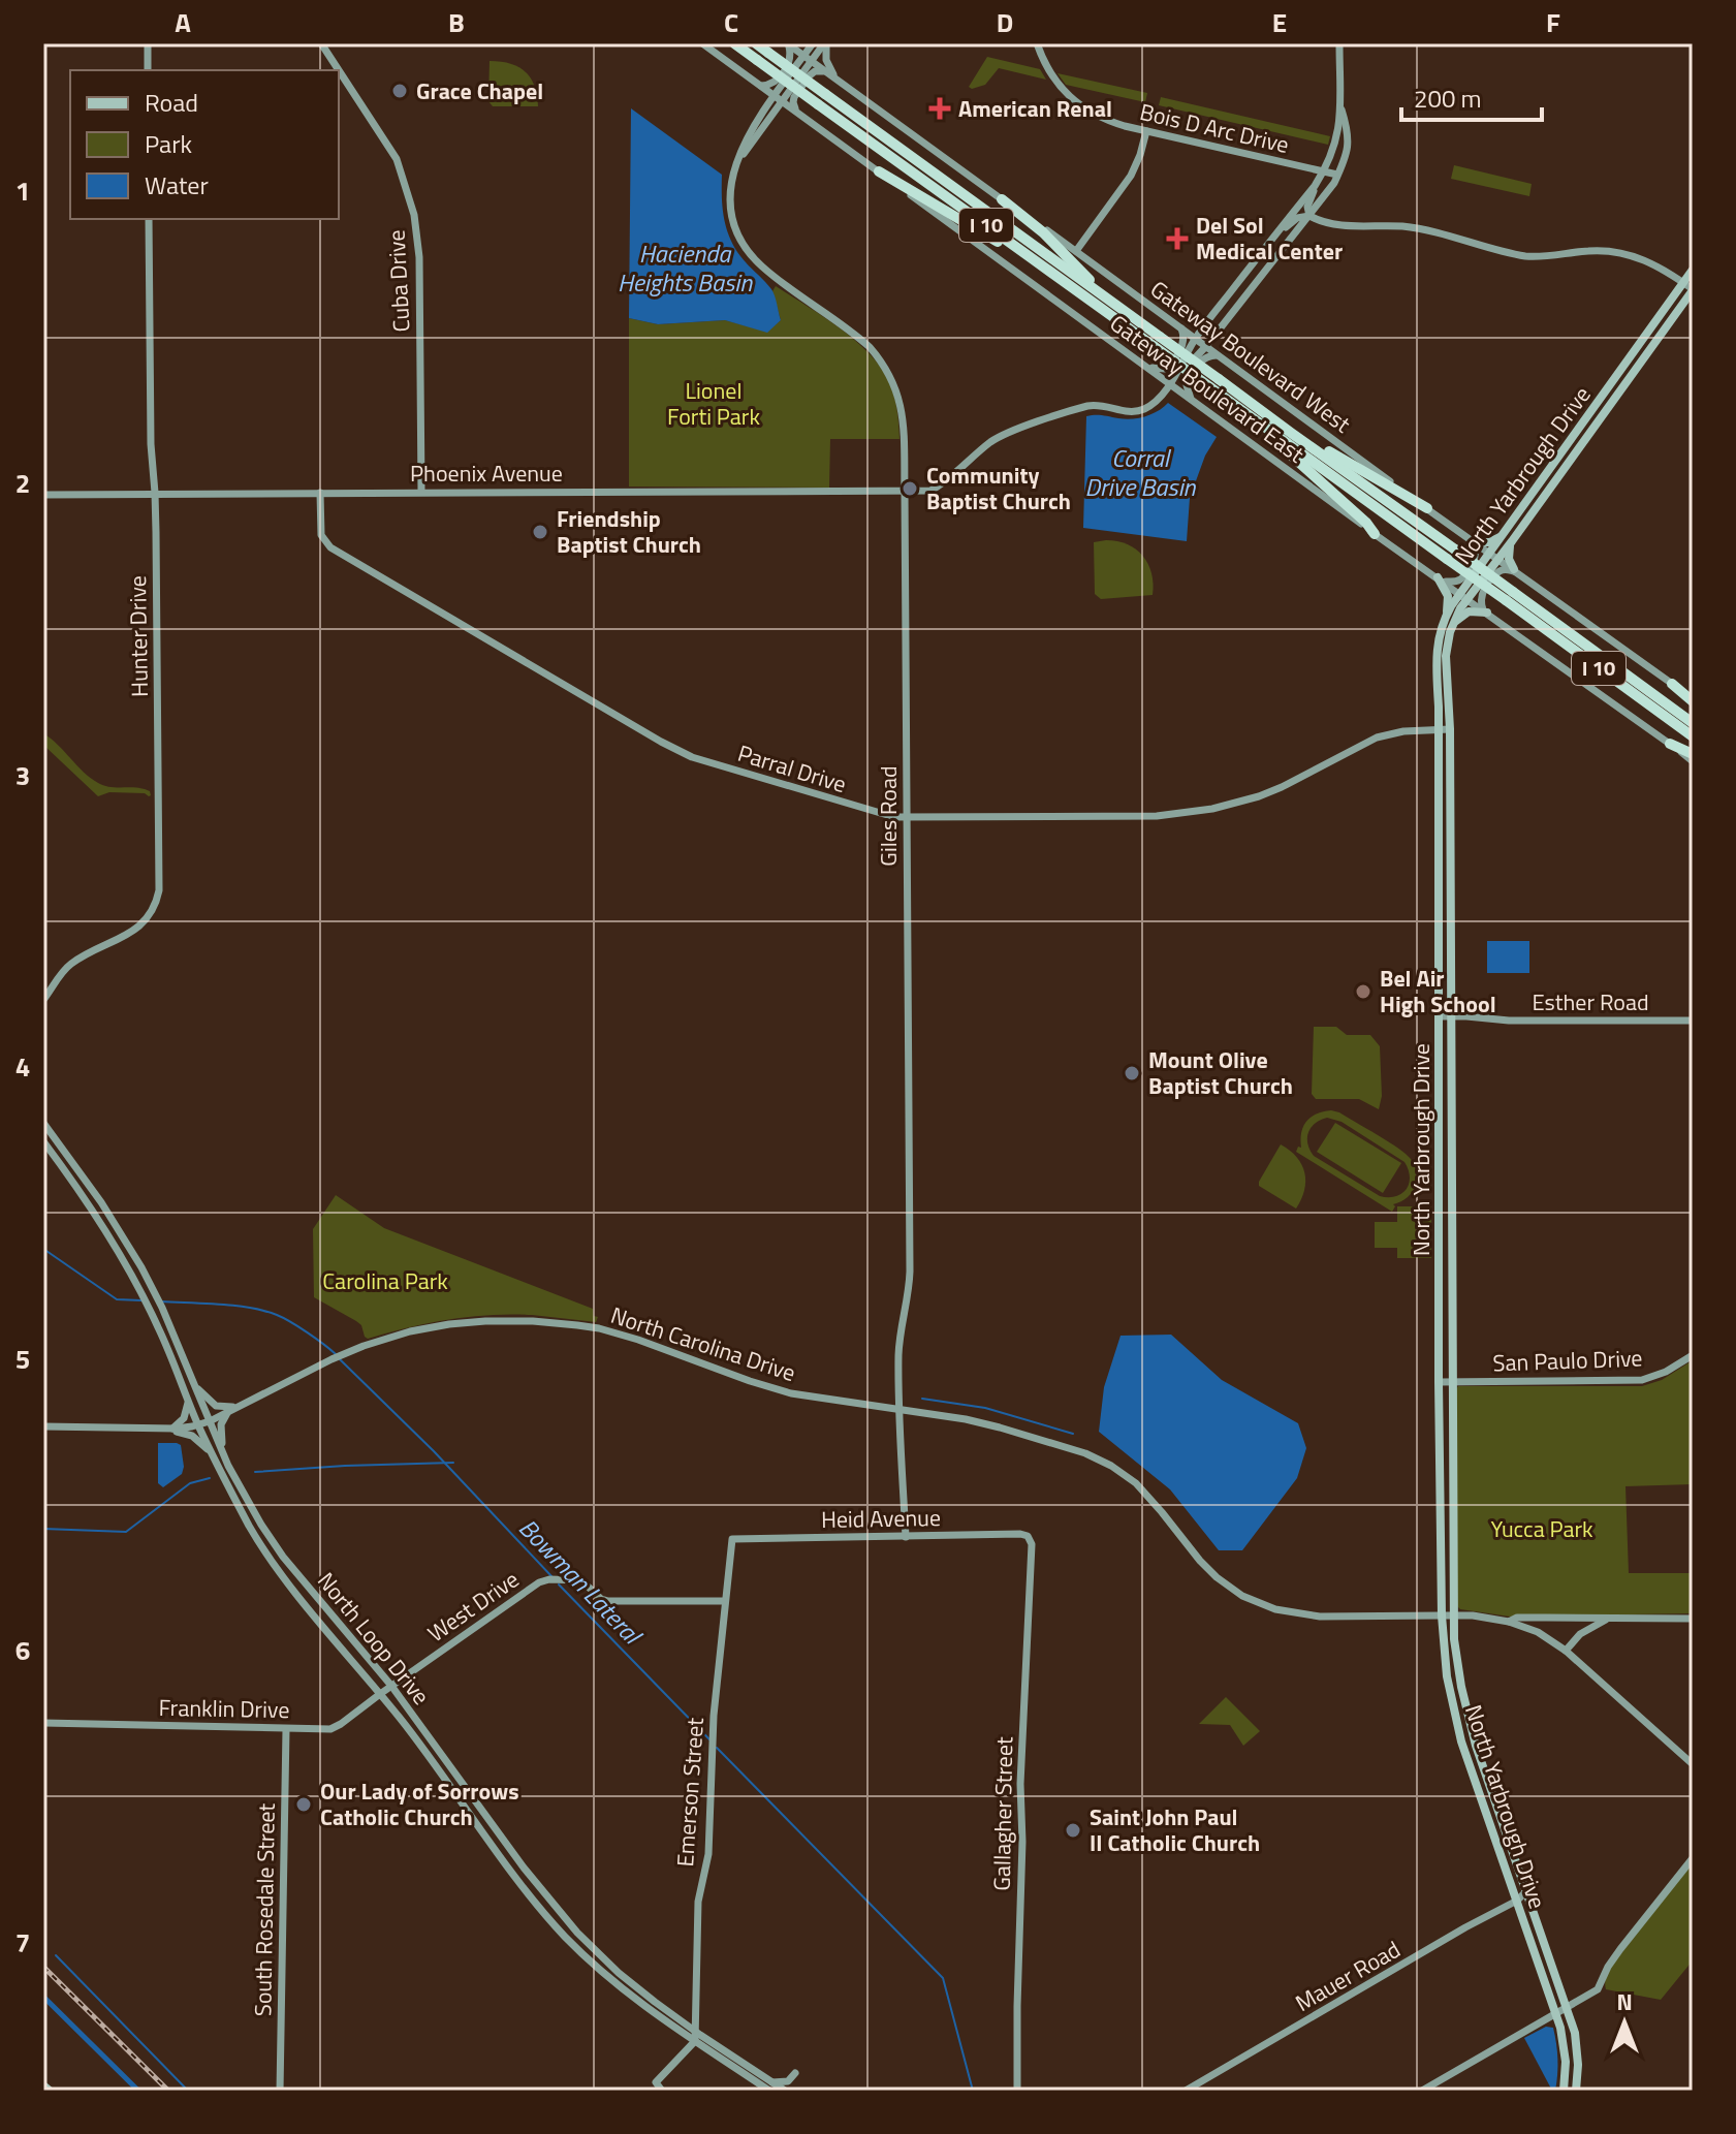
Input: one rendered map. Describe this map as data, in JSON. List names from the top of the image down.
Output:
{
  "streets": {
    "highway": ["I 10"],
    "main road": ["North Yarbrough Drive"],
    "street": [
      "Bois D Arc Drive",
      "Cuba Drive",
      "Gateway Boulevard West",
      "Gateway Boulevard East",
      "Phoenix Avenue",
      "Hunter Drive",
      "Parral Drive",
      "Giles Road",
      "Esther Road",
      "North Carolina Drive",
      "San Paulo Drive",
      "Heid Avenue",
      "West Drive",
      "North Loop Drive",
      "Franklin Drive",
      "Emerson Street",
      "Gallagher Street",
      "South Rosedale Street",
      "Mauer Road"
    ]
  },
  "crossings": [
    ["Cuba Drive", "Phoenix Avenue"],
    ["Gateway Boulevard West", "North Yarbrough Drive"],
    ["Gateway Boulevard West", "Giles Road"],
    ["Gateway Boulevard East", "Phoenix Avenue"],
    ["Gateway Boulevard East", "North Yarbrough Drive"],
    ["Gateway Boulevard East", "Giles Road"],
    ["Phoenix Avenue", "Hunter Drive"],
    ["Phoenix Avenue", "Parral Drive"],
    ["Phoenix Avenue", "Giles Road"],
    ["North Yarbrough Drive", "Parral Drive"],
    ["North Yarbrough Drive", "Esther Road"],
    ["North Yarbrough Drive", "North Carolina Drive"],
    ["North Yarbrough Drive", "San Paulo Drive"],
    ["North Yarbrough Drive", "Mauer Road"],
    ["Parral Drive", "Giles Road"],
    ["Giles Road", "North Carolina Drive"],
    ["Giles Road", "Heid Avenue"],
    ["North Carolina Drive", "North Loop Drive"],
    ["Heid Avenue", "Emerson Street"],
    ["Heid Avenue", "Gallagher Street"],
    ["West Drive", "North Loop Drive"],
    ["West Drive", "Franklin Drive"],
    ["West Drive", "Emerson Street"],
    ["North Loop Drive", "Franklin Drive"],
    ["North Loop Drive", "Emerson Street"],
    ["Franklin Drive", "South Rosedale Street"]
  ],
  "water": ["Hacienda Heights Basin", "Corral Drive Basin", "Bowman Lateral"],
  "parks": ["Lionel Forti Park", "Carolina Park", "Yucca Park"],
  "places": {
    "other": [
      "Grace Chapel",
      "Community Baptist Church",
      "Friendship Baptist Church",
      "Bel Air High School",
      "Mount Olive Baptist Church",
      "Our Lady of Sorrows Catholic Church",
      "Saint John Paul II Catholic Church"
    ],
    "health": ["American Renal", "Del Sol Medical Center"]
  },
  "legend": ["Road", "Park", "Water"],
  "scale_bar": "200 m",
  "north": "top",
  "grid": {
    "columns": [
      "A",
      "B",
      "C",
      "D",
      "E",
      "F"
    ],
    "rows": [
      "1",
      "2",
      "3",
      "4",
      "5",
      "6",
      "7"
    ]
  }
}
